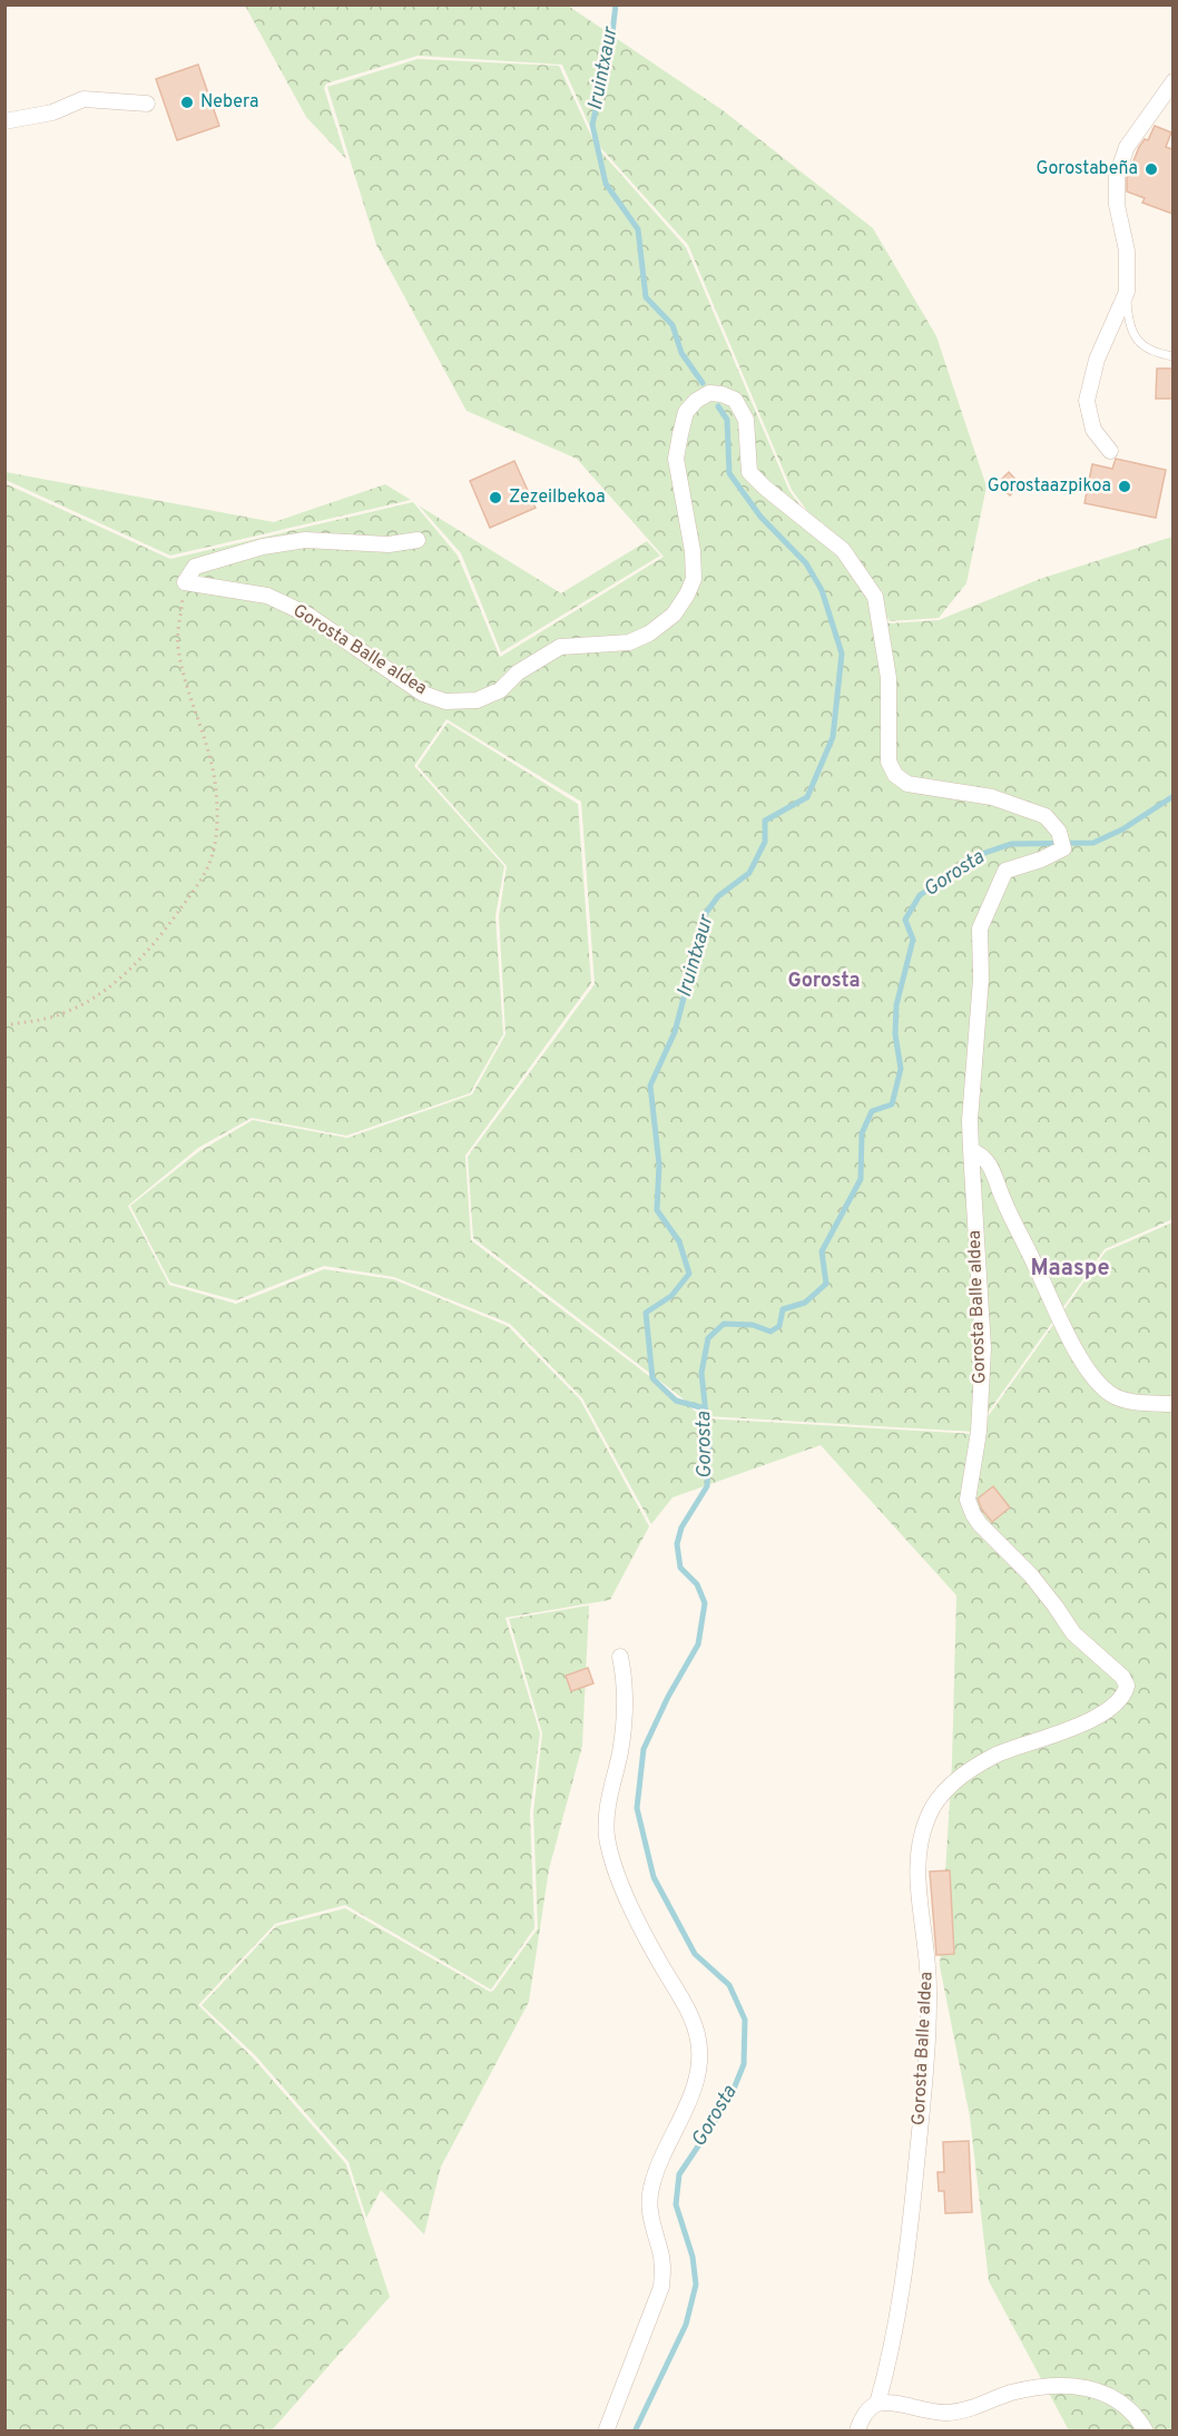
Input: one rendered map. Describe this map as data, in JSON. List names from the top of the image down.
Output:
{
  "streets": {
    "street": ["Gorosta Balle aldea"]
  },
  "districts": ["Gorosta", "Maaspe"],
  "water": ["Iruintxaur", "Gorosta"],
  "places": [
    "Nebera",
    "Gorostabeña",
    "Gorostaazpikoa",
    "Zezeilbekoa"
  ]
}
